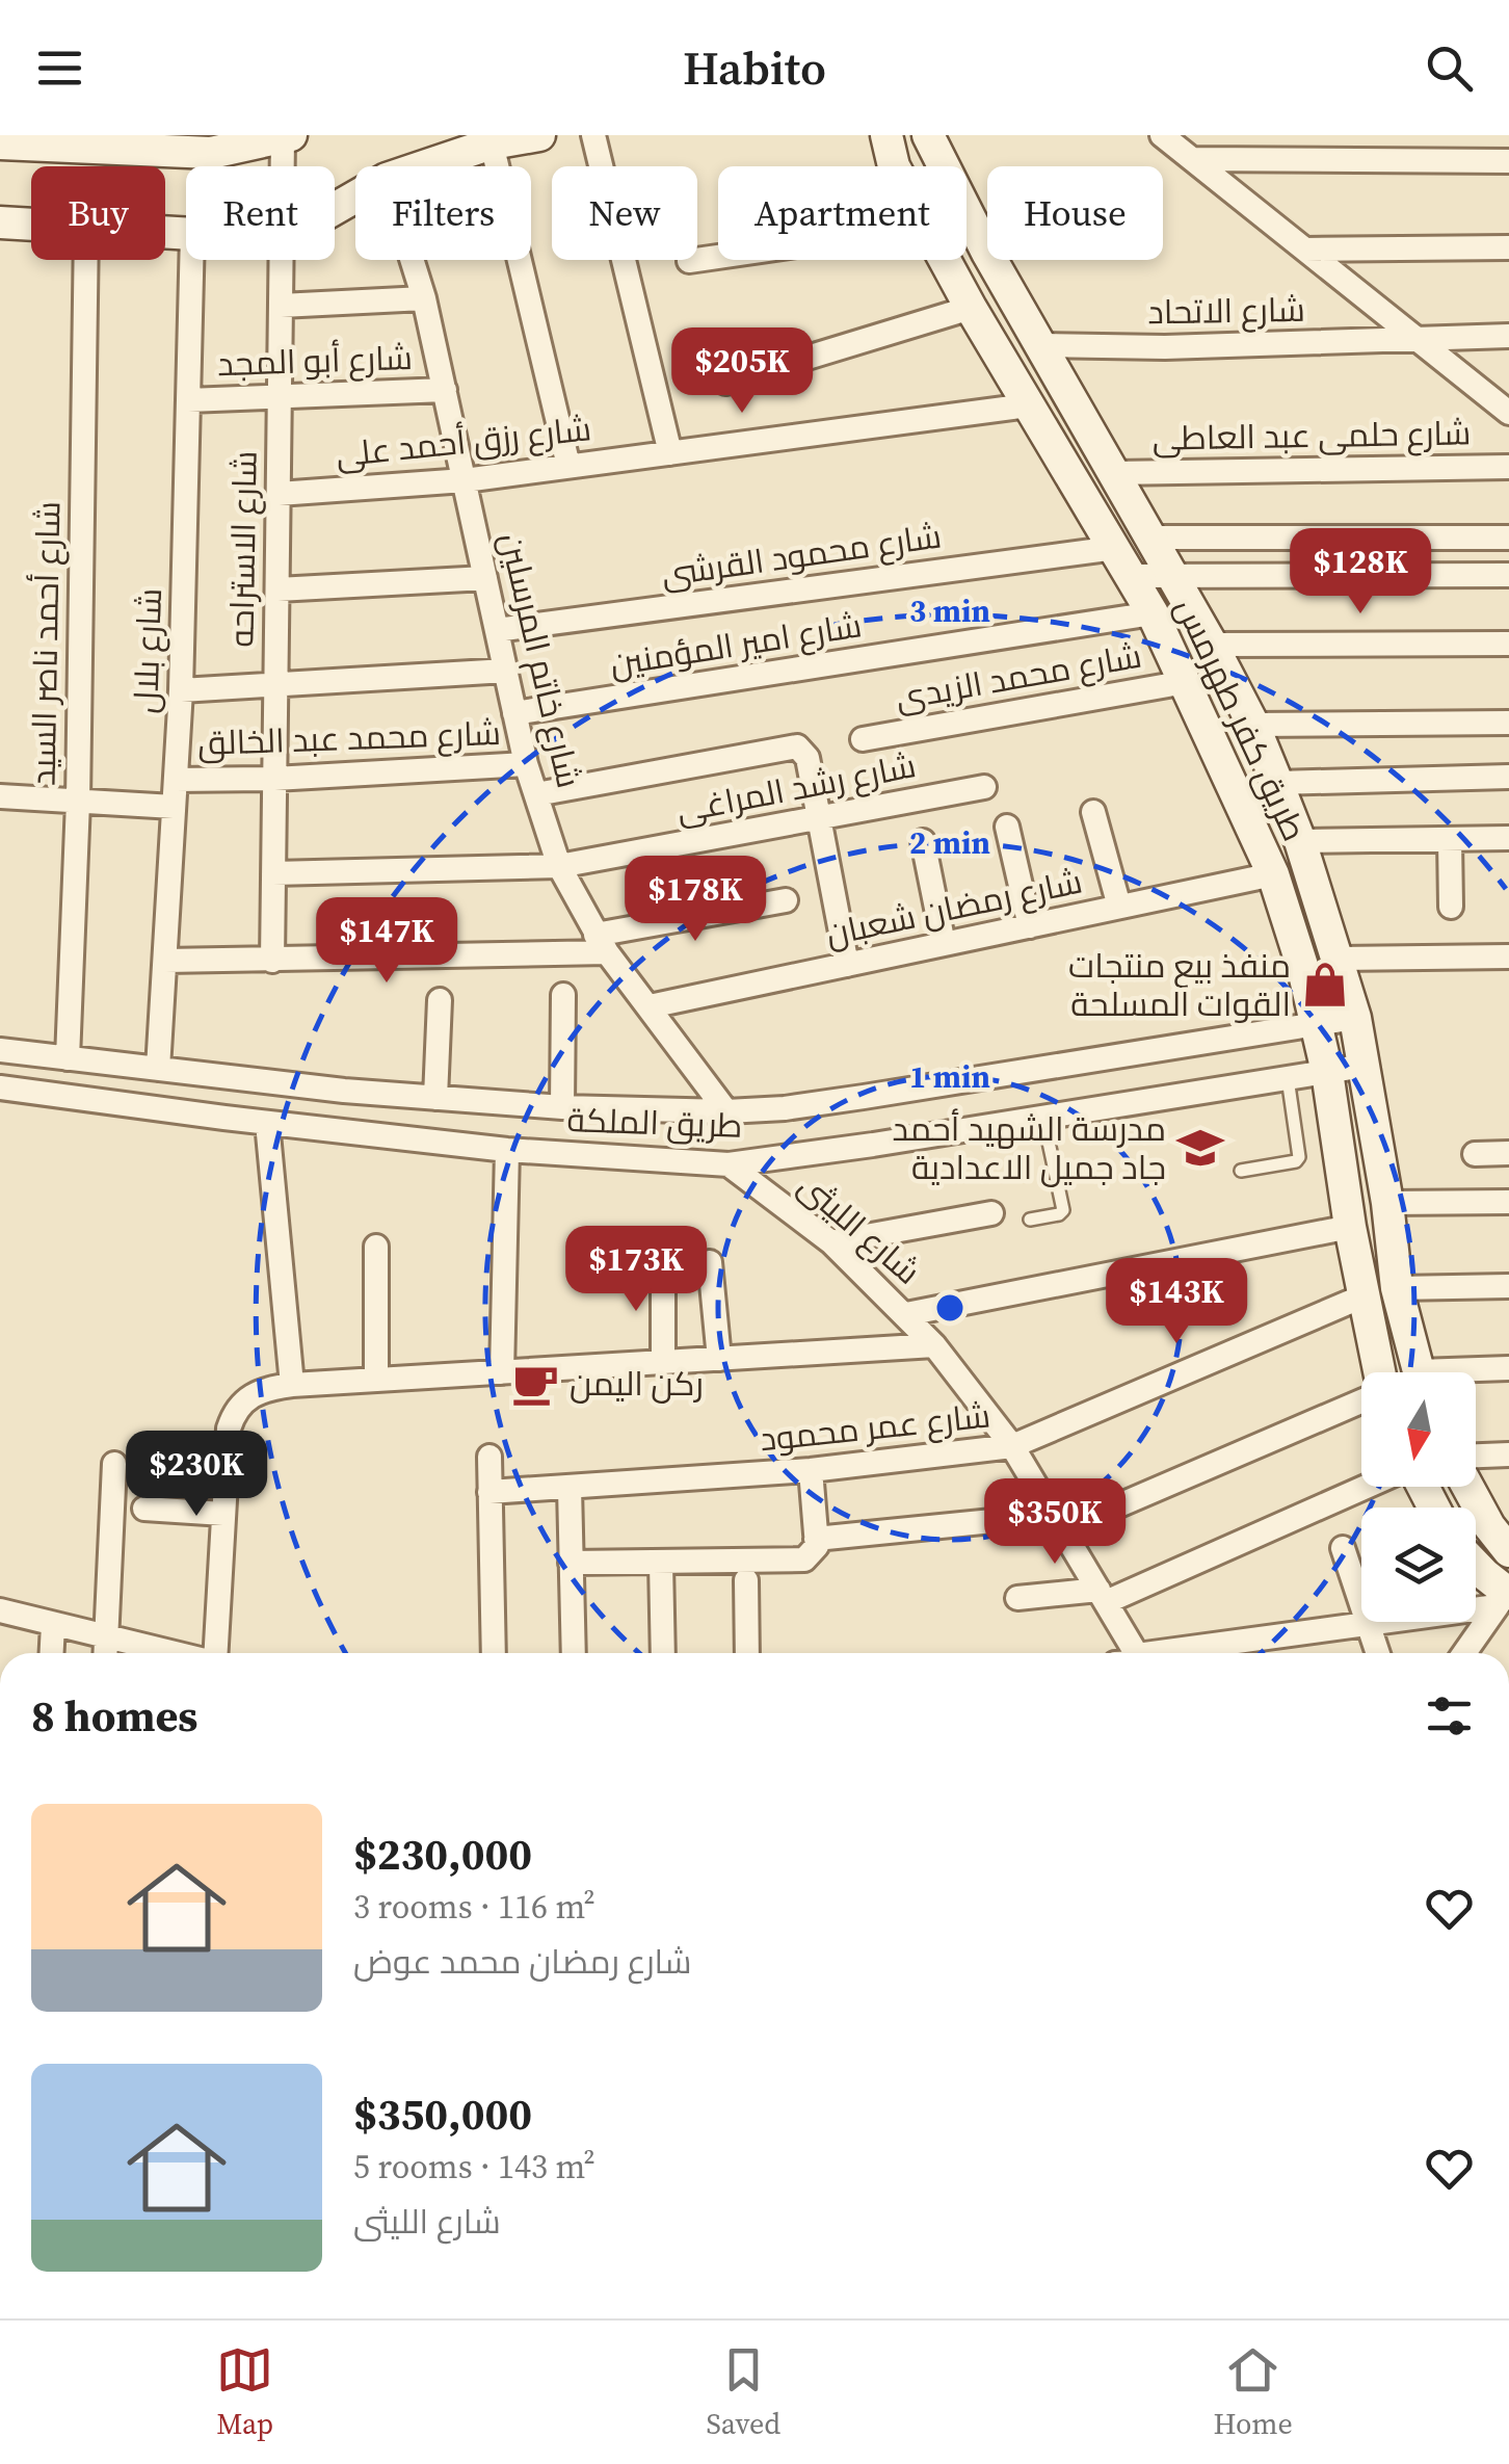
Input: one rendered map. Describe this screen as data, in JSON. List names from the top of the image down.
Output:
{
  "streets": {
    "street": [
      "شارع الاتحاد",
      "شارع أبو المجد",
      "شارع حلمى عبد العاطى",
      "شارع رزق أحمد على",
      "شارع الاستراحه",
      "شارع محمود القرشى",
      "شارع أحمد ناصر السيد",
      "شارع امير المؤمنين",
      "شارع بلال",
      "شارع خاتم المرسلين",
      "شارع محمد الزيدى",
      "طريق كفر طهرمس",
      "شارع محمد عبد الخالق",
      "شارع رشد المراغى",
      "شارع رمضان شعبان",
      "طريق الملكة",
      "شارع الليثى",
      "شارع عمر محمود"
    ]
  },
  "crossings": [
    ["شارع الاتحاد", "طريق كفر طهرمس"],
    ["شارع أبو المجد", "شارع الاستراحه"],
    ["شارع أبو المجد", "شارع بلال"],
    ["شارع أبو المجد", "شارع خاتم المرسلين"],
    ["شارع حلمى عبد العاطى", "طريق كفر طهرمس"],
    ["شارع رزق أحمد على", "شارع الاستراحه"],
    ["شارع رزق أحمد على", "شارع خاتم المرسلين"],
    ["شارع رزق أحمد على", "طريق كفر طهرمس"],
    ["شارع الاستراحه", "شارع محمد عبد الخالق"],
    ["شارع الاستراحه", "شارع رشد المراغى"],
    ["شارع محمود القرشى", "شارع خاتم المرسلين"],
    ["شارع محمود القرشى", "طريق كفر طهرمس"],
    ["شارع أحمد ناصر السيد", "طريق الملكة"],
    ["شارع امير المؤمنين", "شارع خاتم المرسلين"],
    ["شارع امير المؤمنين", "طريق كفر طهرمس"],
    ["شارع بلال", "شارع محمد عبد الخالق"],
    ["شارع بلال", "طريق الملكة"],
    ["شارع خاتم المرسلين", "شارع محمد عبد الخالق"],
    ["شارع خاتم المرسلين", "شارع رشد المراغى"],
    ["شارع خاتم المرسلين", "شارع رمضان شعبان"],
    ["شارع خاتم المرسلين", "طريق الملكة"],
    ["شارع محمد الزيدى", "طريق كفر طهرمس"],
    ["طريق كفر طهرمس", "شارع رمضان شعبان"],
    ["طريق كفر طهرمس", "طريق الملكة"],
    ["طريق كفر طهرمس", "شارع عمر محمود"],
    ["طريق الملكة", "شارع الليثى"],
    ["شارع الليثى", "شارع عمر محمود"]
  ],
  "places": {
    "shop": ["منفذ بيع منتجات القوات المسلحة"],
    "school or university": ["مدرسة الشهيد أحمد جاد جميل الاعدادية"],
    "cafe": ["ركن اليمن"]
  },
  "north": "bottom",
  "page": {
    "header": "Habito",
    "chip": [
      "Buy",
      "Rent",
      "Filters",
      "New",
      "Apartment",
      "House"
    ],
    "price": [
      "$205K",
      "$128K",
      "$178K",
      "$147K",
      "$173K",
      "$143K",
      "$230K",
      "$350K"
    ],
    "heading": "8 homes",
    "list": [
      {
        "name": "$230,000",
        "note": "3 rooms · 116 m² · شارع رمضان محمد عوض"
      },
      {
        "name": "$350,000",
        "note": "5 rooms · 143 m² · شارع الليثى"
      }
    ],
    "tabs": ["Map", "Saved", "Home"]
  },
  "rings": ["3 min", "2 min", "1 min"]
}
